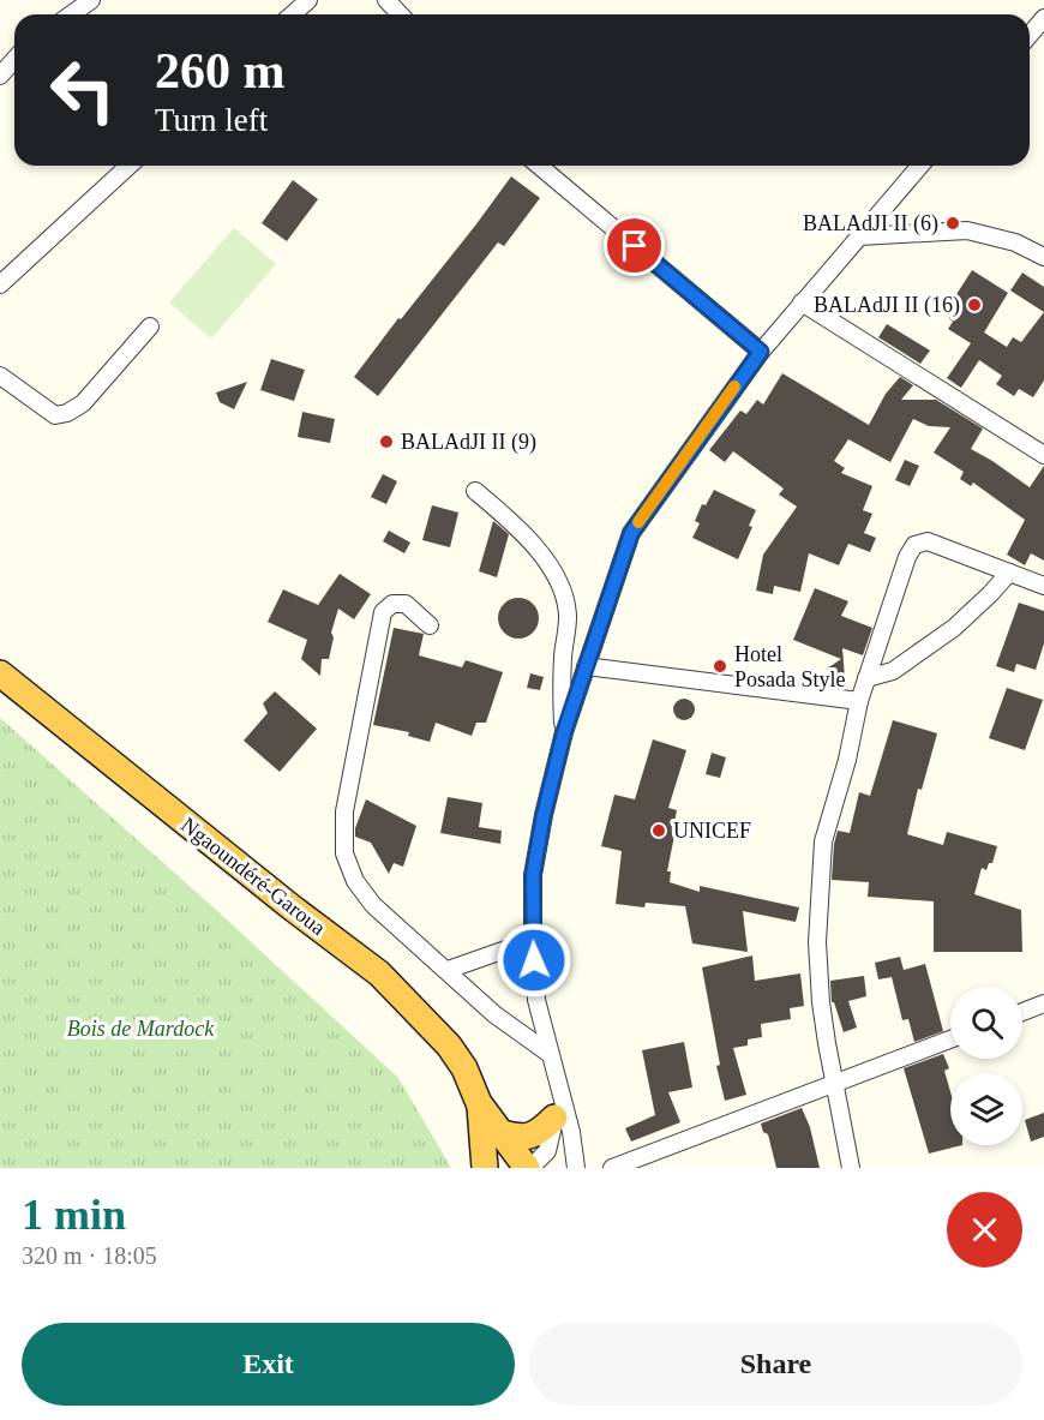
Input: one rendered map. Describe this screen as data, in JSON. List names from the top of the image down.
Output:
{
  "streets": {
    "highway": ["Ngaoundéré-Garoua"]
  },
  "parks": ["Bois de Mardock"],
  "places": [
    "BALAdJI II (6)",
    "BALAdJI II (16)",
    "BALAdJI II (9)",
    "Hotel Posada Style",
    "UNICEF"
  ],
  "page": {
    "turn": ["260 m", "Turn left"],
    "heading": ["1 min", "320 m · 18:05"],
    "buttons": ["Exit", "Share"]
  }
}
